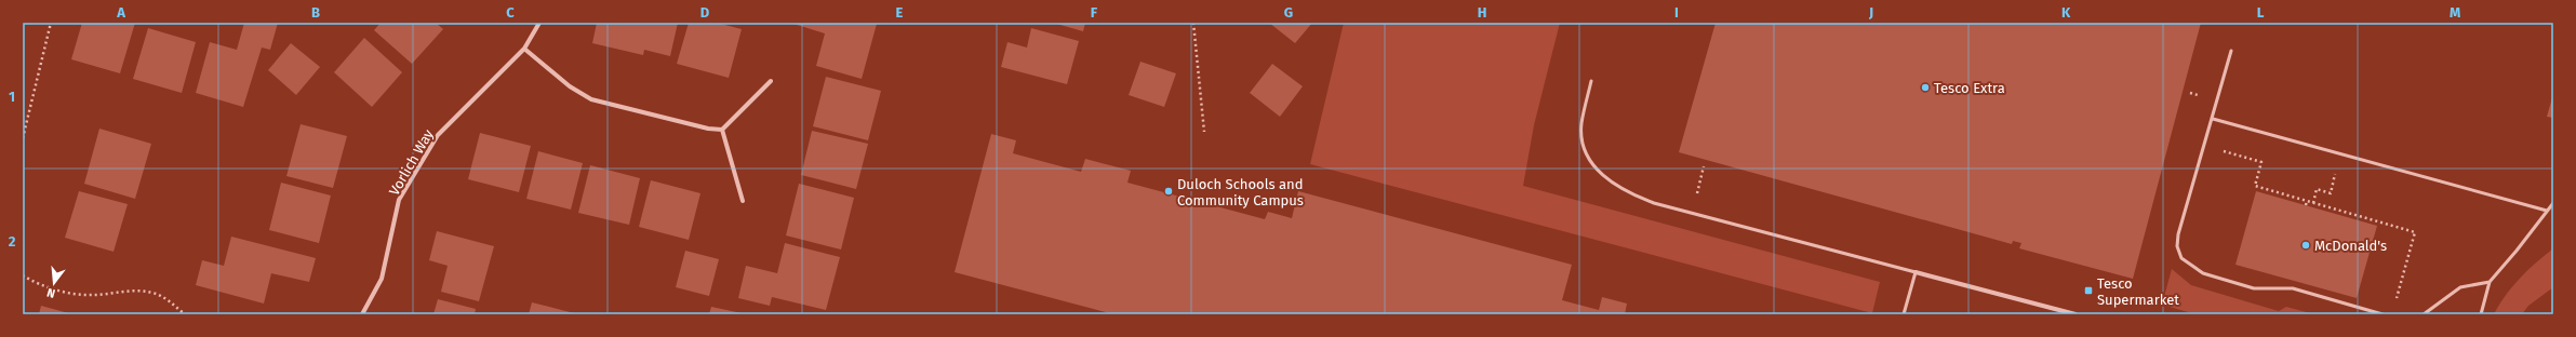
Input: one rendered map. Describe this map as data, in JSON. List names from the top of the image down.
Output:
{
  "streets": {
    "street": ["Vorlich Way"]
  },
  "places": {
    "other": ["Tesco Extra", "Duloch Schools and Community Campus", "McDonald's"],
    "transit": ["Tesco Supermarket"]
  },
  "north": "bottom",
  "grid": {
    "columns": [
      "A",
      "B",
      "C",
      "D",
      "E",
      "F",
      "G",
      "H",
      "I",
      "J",
      "K",
      "L",
      "M"
    ],
    "rows": ["1", "2"]
  }
}
